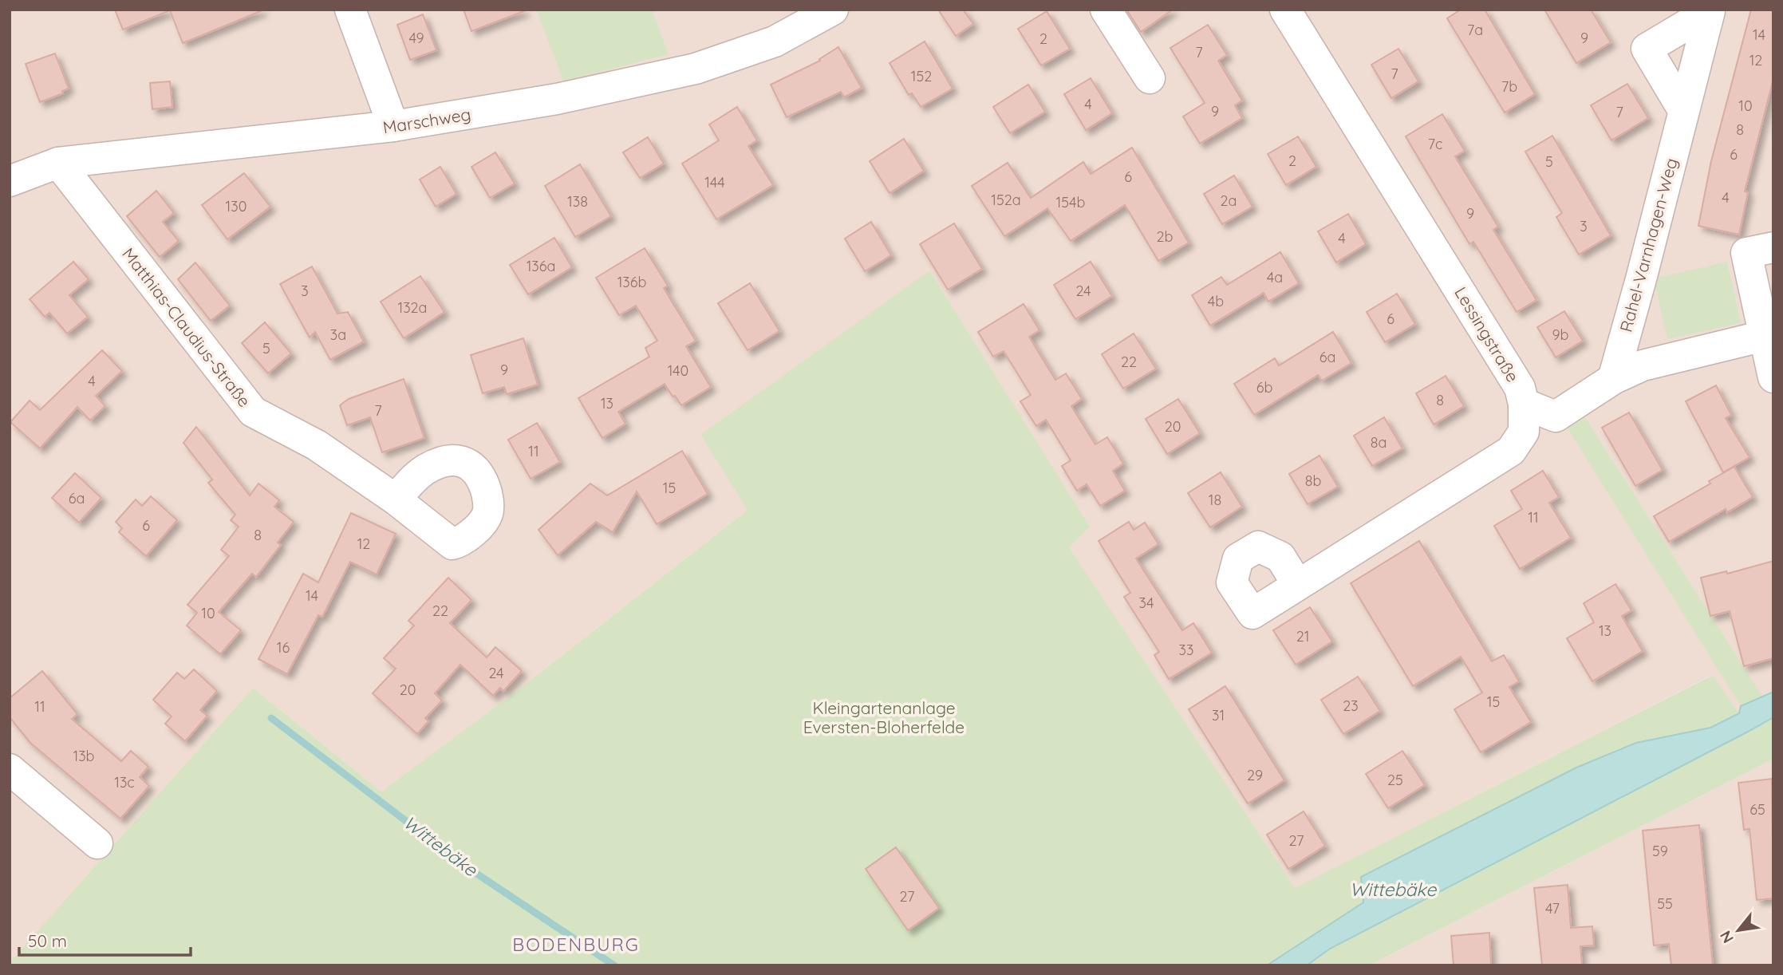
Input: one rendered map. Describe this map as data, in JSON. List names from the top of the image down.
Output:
{
  "streets": {
    "street": [
      "Marschweg",
      "Rahel-Varnhagen-Weg",
      "Matthias-Claudius-Straße",
      "Lessingstraße"
    ]
  },
  "crossings": [
    ["Marschweg", "Matthias-Claudius-Straße"]
  ],
  "districts": ["BODENBURG"],
  "water": ["Wittebäke"],
  "parks": ["Kleingartenanlage Eversten-Bloherfelde"],
  "house_numbers": [
    "7a",
    "14",
    "49",
    "9",
    "2",
    "7",
    "12",
    "7",
    "152",
    "7b",
    "4",
    "10",
    "9",
    "7",
    "8",
    "7c",
    "6",
    "2",
    "5",
    "6",
    "144",
    "4",
    "152a",
    "2a",
    "138",
    "154b",
    "130",
    "9",
    "3",
    "2b",
    "4",
    "136a",
    "4a",
    "136b",
    "3",
    "24",
    "4b",
    "132a",
    "6",
    "3a",
    "9b",
    "5",
    "6a",
    "22",
    "9",
    "140",
    "4",
    "6b",
    "8",
    "13",
    "7",
    "20",
    "8a",
    "11",
    "8b",
    "15",
    "6a",
    "18",
    "11",
    "6",
    "8",
    "12",
    "14",
    "34",
    "22",
    "10",
    "13",
    "21",
    "16",
    "33",
    "24",
    "20",
    "15",
    "23",
    "11",
    "31",
    "13b",
    "29",
    "25",
    "13c",
    "65",
    "27",
    "59",
    "27",
    "55",
    "47"
  ],
  "scale_bar": "50 m",
  "north": "bottom left"
}
